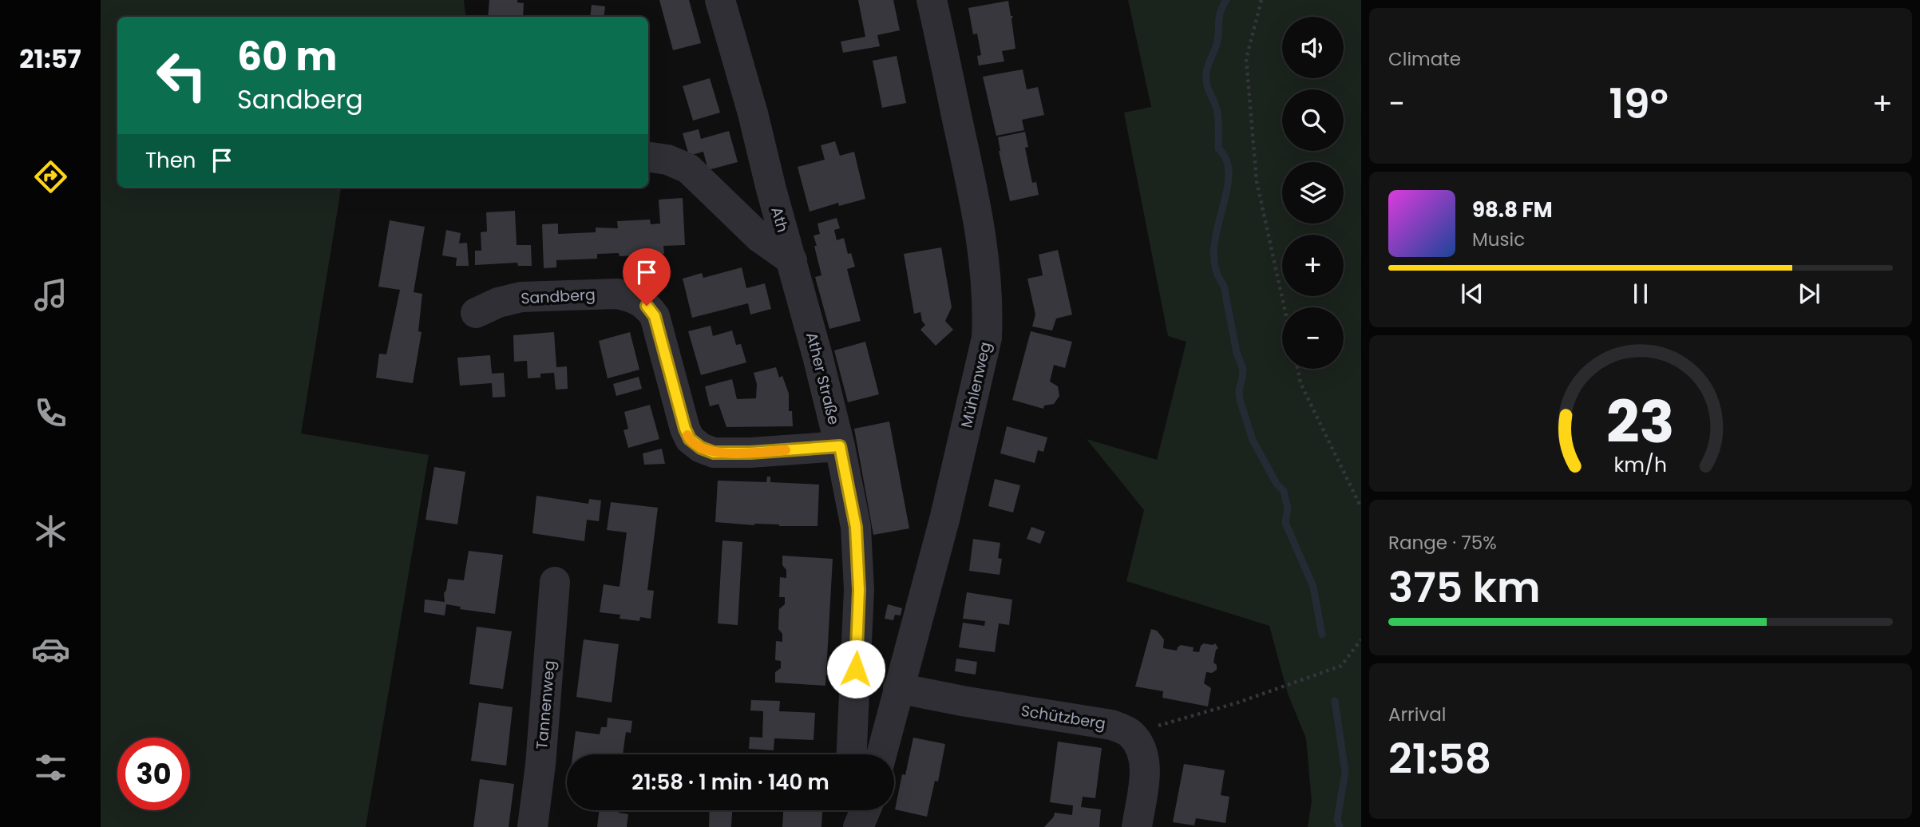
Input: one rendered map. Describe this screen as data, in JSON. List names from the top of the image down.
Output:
{
  "streets": {
    "street": [
      "Ath",
      "Sandberg",
      "Ather Straße",
      "Mühlenweg",
      "Tannenweg",
      "Schützberg"
    ]
  },
  "crossings": [
    ["Ath", "Ather Straße"],
    ["Sandberg", "Ather Straße"],
    ["Mühlenweg", "Schützberg"]
  ],
  "page": {
    "tabs": "21:57",
    "tile": [
      "Climate",
      ["Range · 75%", "375 km"],
      ["Arrival", "21:58"]
    ],
    "map_buttons": ["+", "−"],
    "turn": ["60 m", "Sandberg"],
    "heat": ["−", "19°", "+"],
    "then": "Then",
    "song": ["98.8 FM", "Music"],
    "limit": "30",
    "trip": "21:58 · 1 min · 140 m",
    "gauge": ["23", "km/h"]
  }
}
